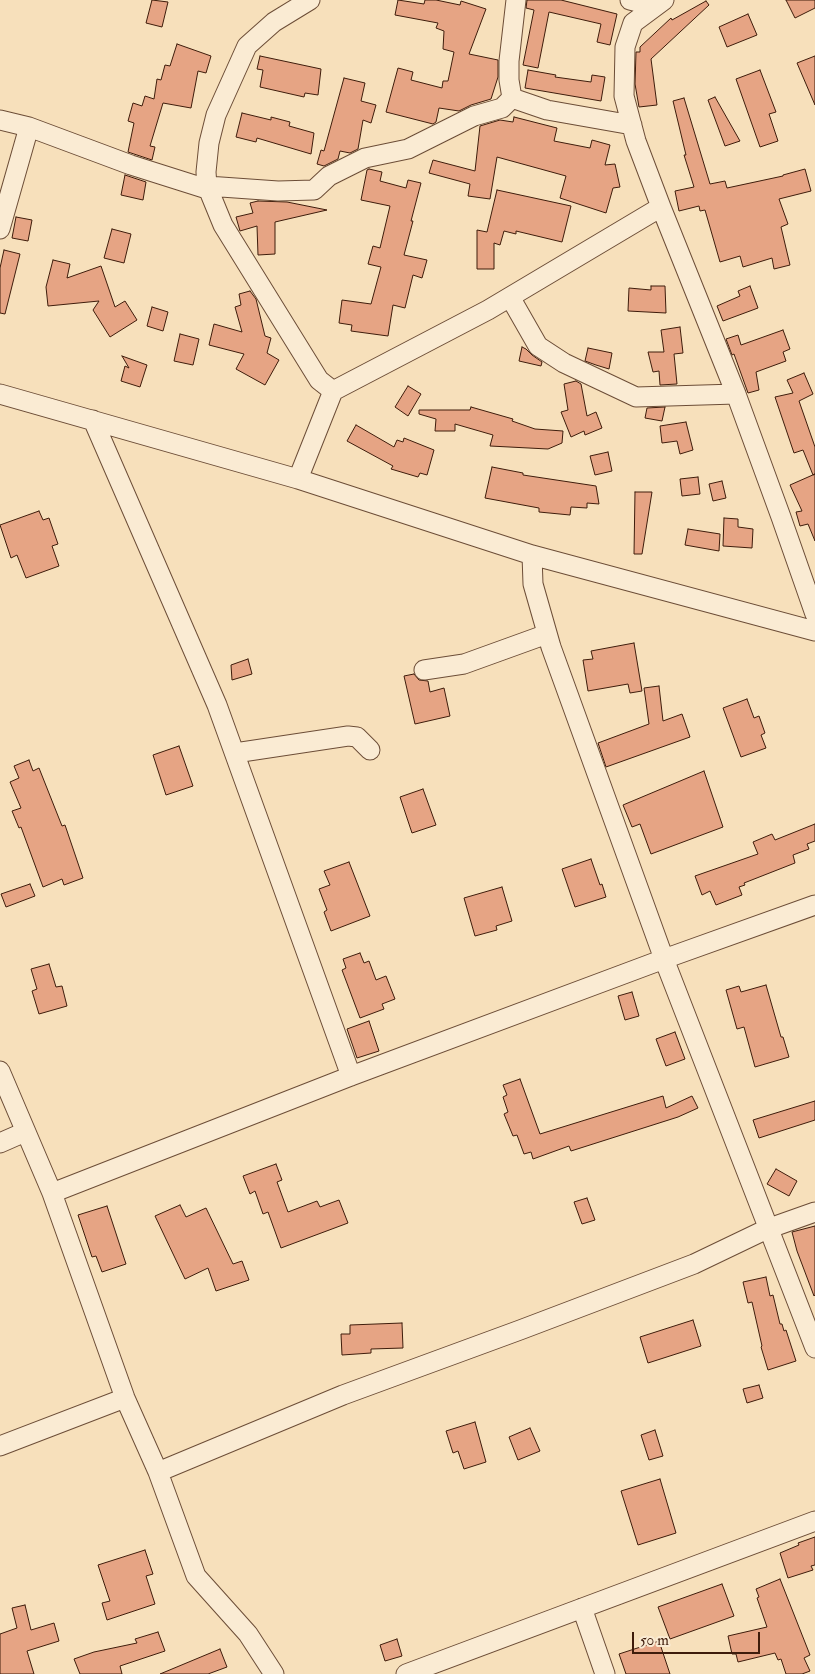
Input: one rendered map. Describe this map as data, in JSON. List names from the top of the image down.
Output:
{
  "scale_bar": "50 m"
}
